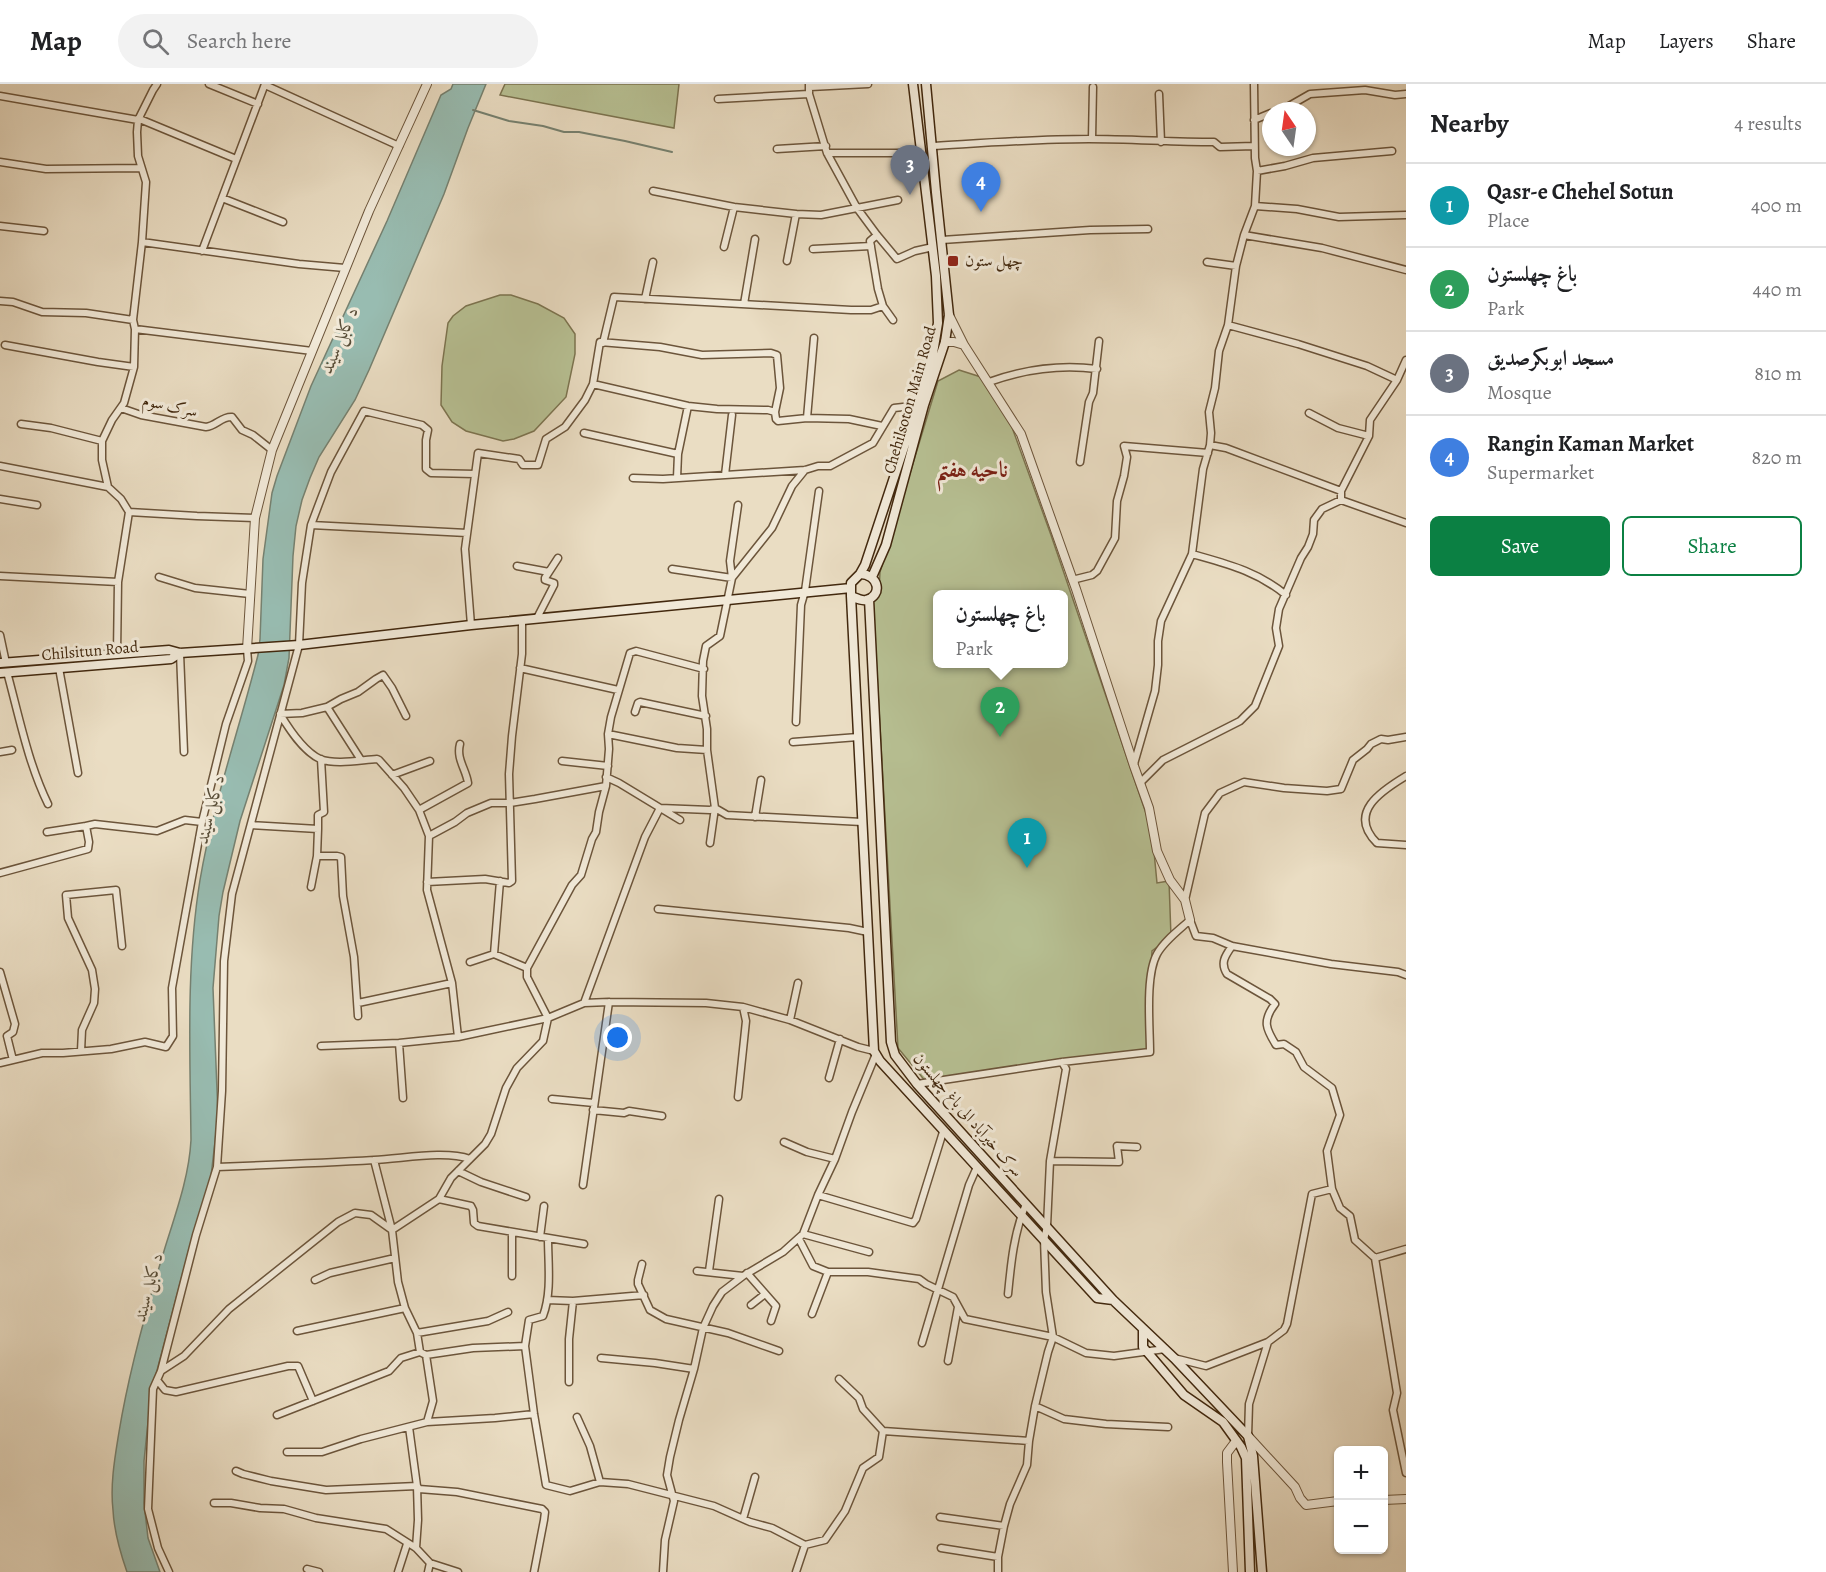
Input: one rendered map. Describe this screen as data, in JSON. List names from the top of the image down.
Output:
{
  "streets": {
    "main road": ["Chehilsoton Main Road", "Chilsitun Road", "سرک خیرآباد الی باغ چهلستون"],
    "street": ["سرک سوم"]
  },
  "crossings": [
    ["Chehilsoton Main Road", "Chilsitun Road"],
    ["Chehilsoton Main Road", "سرک خیرآباد الی باغ چهلستون"],
    ["Chilsitun Road", "سرک خیرآباد الی باغ چهلستون"]
  ],
  "districts": ["ناحیه هفتم"],
  "water": ["د کابل سيند"],
  "places": {
    "transit": ["چهل ستون"]
  },
  "north": "top",
  "page": {
    "header": "Map",
    "search": "Search here",
    "nav": ["Map", "Layers", "Share"],
    "heading": ["Nearby", "4 results"],
    "pins": [
      "3",
      "4",
      "2",
      "1"
    ],
    "list": [
      {
        "mark": "1",
        "name": "Qasr-e Chehel Sotun",
        "note": "Place",
        "value": "400 m"
      },
      {
        "mark": "2",
        "name": "باغ چهلستون",
        "note": "Park",
        "value": "440 m"
      },
      {
        "mark": "3",
        "name": "مسجد ابوبکرصدیق",
        "note": "Mosque",
        "value": "810 m"
      },
      {
        "mark": "4",
        "name": "Rangin Kaman Market",
        "note": "Supermarket",
        "value": "820 m"
      }
    ],
    "buttons": ["Save", "Share"],
    "popup": ["باغ چهلستون", "Park"],
    "map_buttons": ["+", "−"]
  }
}
